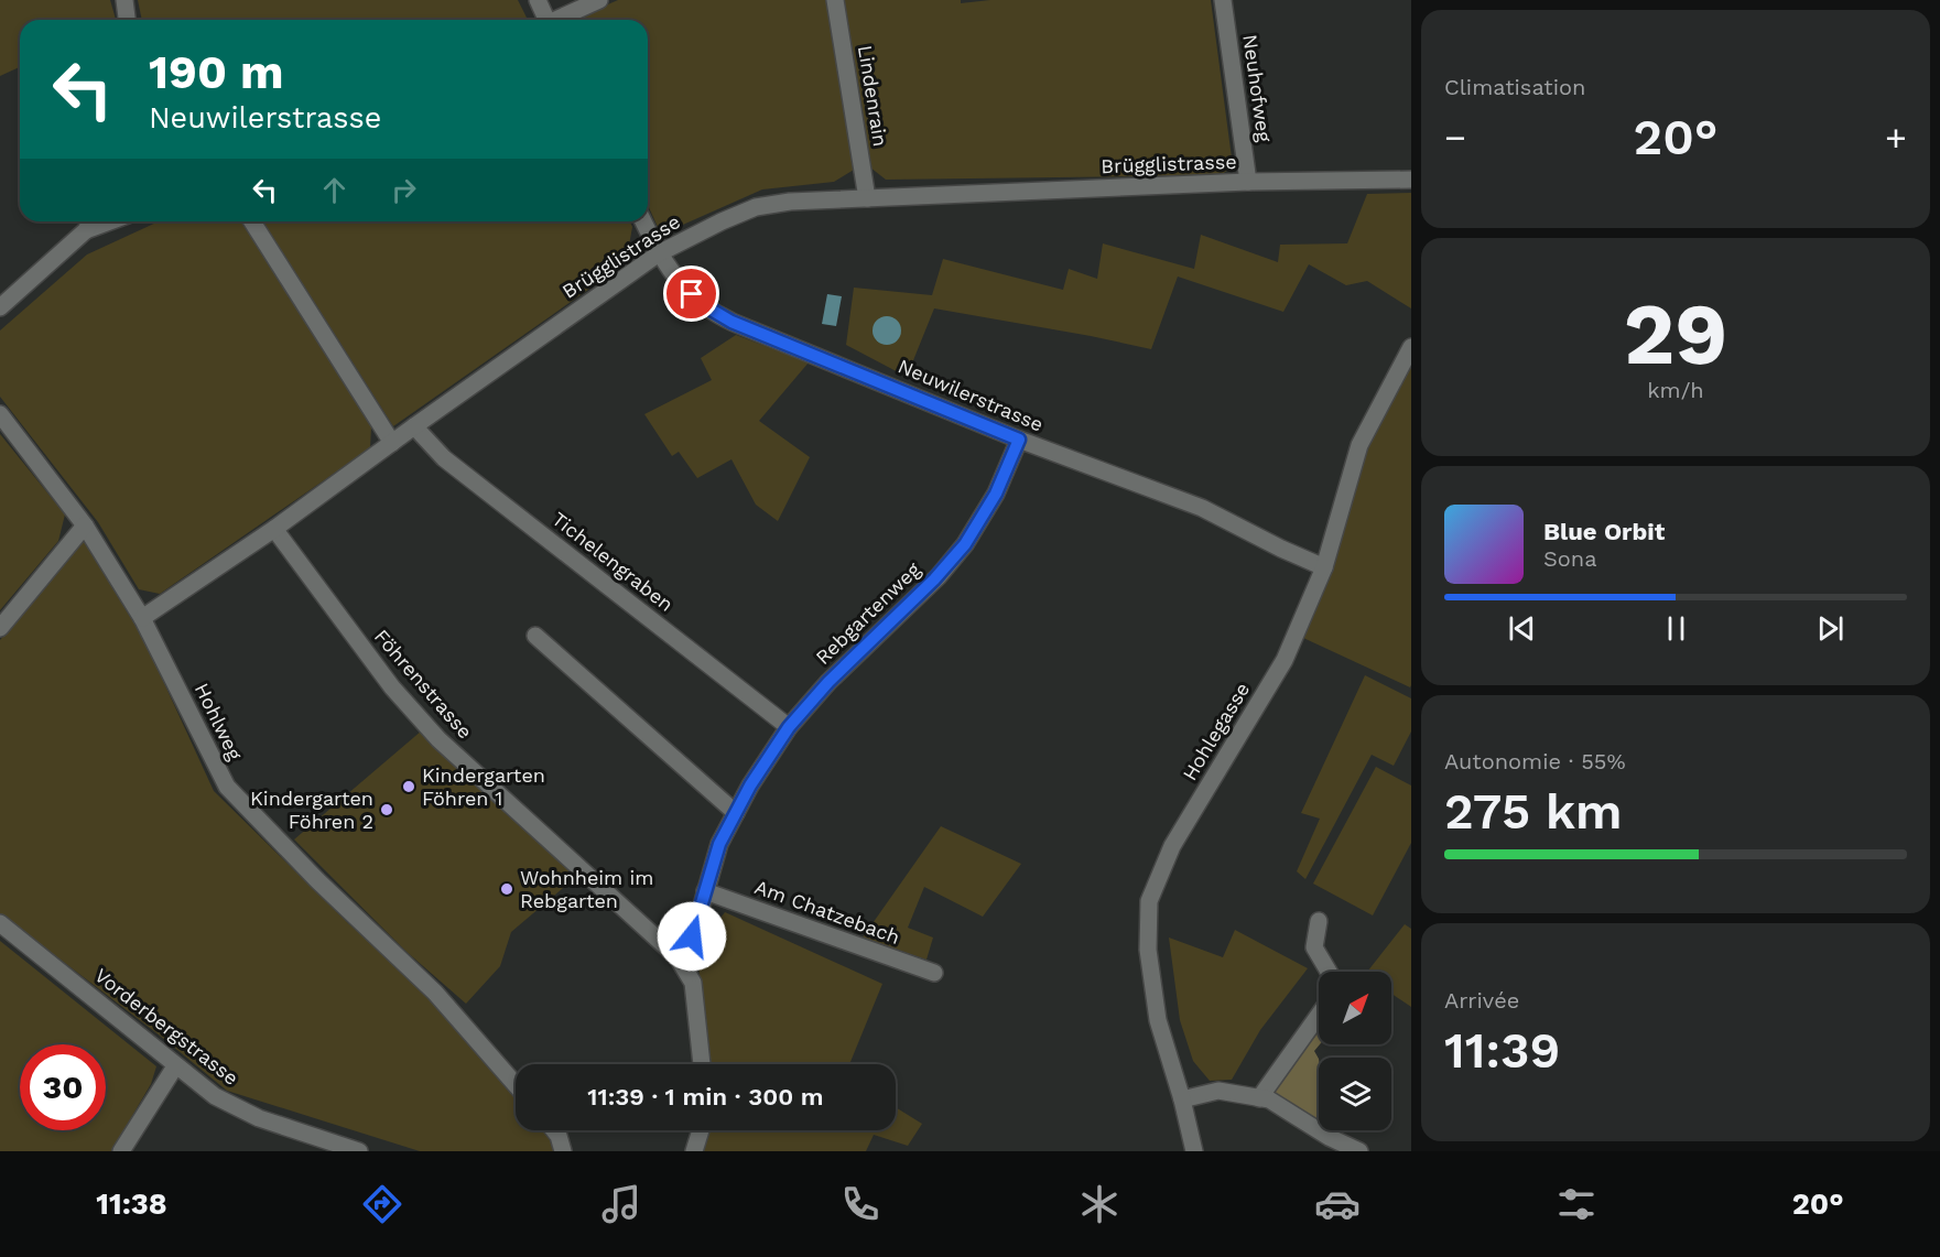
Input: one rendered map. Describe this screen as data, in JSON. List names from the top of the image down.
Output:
{
  "streets": {
    "street": [
      "Neuhofweg",
      "Lindenrain",
      "Brügglistrasse",
      "Neuwilerstrasse",
      "Tichelengraben",
      "Rebgartenweg",
      "Föhrenstrasse",
      "Hohlweg",
      "Hohlegasse",
      "Am Chatzebach",
      "Vorderbergstrasse"
    ]
  },
  "crossings": [
    ["Neuhofweg", "Brügglistrasse"],
    ["Lindenrain", "Brügglistrasse"],
    ["Brügglistrasse", "Neuwilerstrasse"],
    ["Brügglistrasse", "Tichelengraben"],
    ["Brügglistrasse", "Föhrenstrasse"],
    ["Brügglistrasse", "Hohlweg"],
    ["Neuwilerstrasse", "Rebgartenweg"],
    ["Neuwilerstrasse", "Hohlegasse"],
    ["Tichelengraben", "Rebgartenweg"],
    ["Rebgartenweg", "Föhrenstrasse"],
    ["Rebgartenweg", "Am Chatzebach"]
  ],
  "places": ["Kindergarten Föhren 1", "Kindergarten Föhren 2", "Wohnheim im Rebgarten"],
  "north": "top right",
  "page": {
    "tile": [
      "Climatisation",
      ["29", "km/h"],
      ["Autonomie · 55%", "275 km"],
      ["Arrivée", "11:39"]
    ],
    "turn": ["190 m", "Neuwilerstrasse"],
    "heat": ["−", "20°", "+"],
    "song": ["Blue Orbit", "Sona"],
    "limit": "30",
    "trip": "11:39 · 1 min · 300 m",
    "tabs": ["11:38", "20°"]
  }
}
